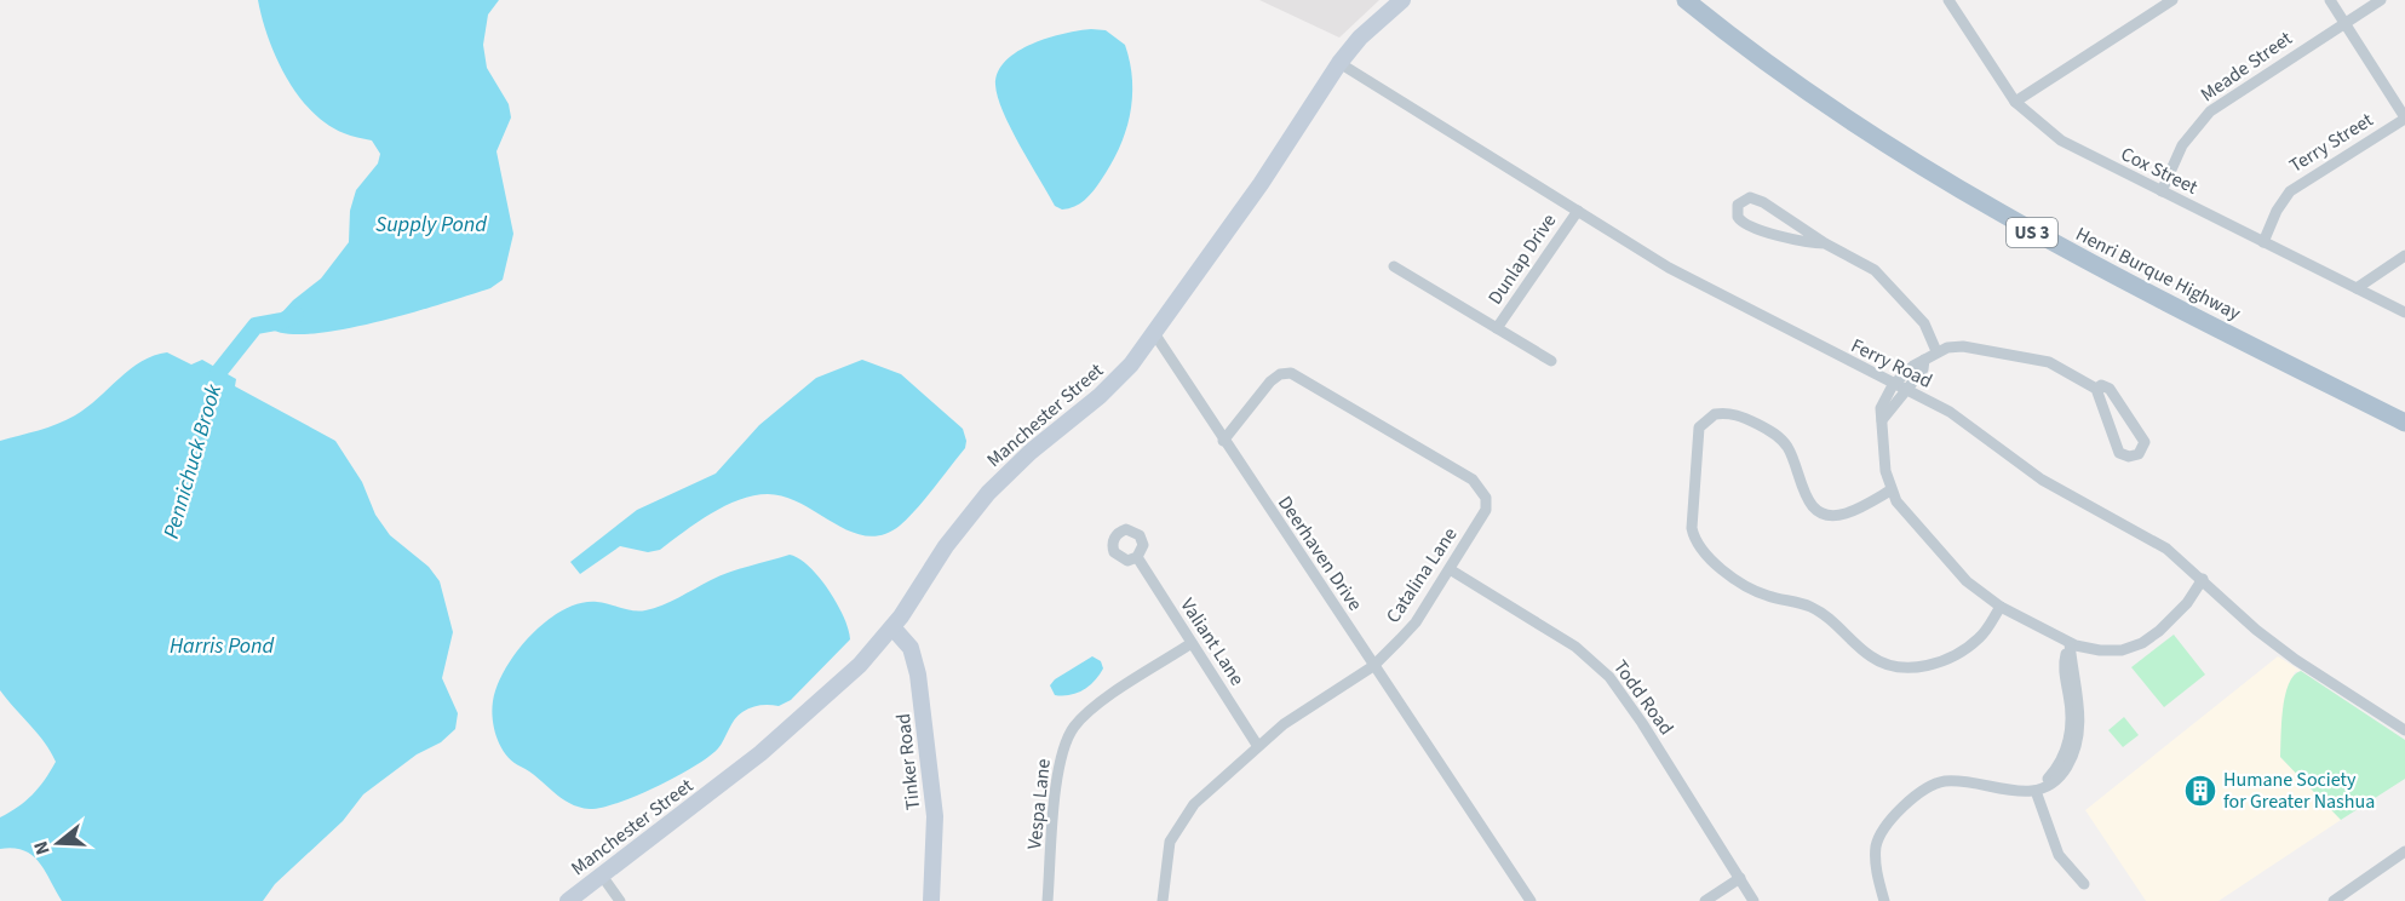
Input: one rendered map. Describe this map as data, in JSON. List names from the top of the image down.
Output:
{
  "streets": {
    "main road": ["US 3", "Henri Burque Highway"],
    "street": [
      "Meade Street",
      "Terry Street",
      "Cox Street",
      "Dunlap Drive",
      "Ferry Road",
      "Manchester Street",
      "Deerhaven Drive",
      "Catalina Lane",
      "Valiant Lane",
      "Todd Road",
      "Tinker Road",
      "Vespa Lane"
    ]
  },
  "crossings": [
    ["Meade Street", "Cox Street"],
    ["Terry Street", "Cox Street"],
    ["Dunlap Drive", "Ferry Road"],
    ["Ferry Road", "Manchester Street"],
    ["Manchester Street", "Deerhaven Drive"],
    ["Manchester Street", "Tinker Road"],
    ["Deerhaven Drive", "Catalina Lane"],
    ["Catalina Lane", "Valiant Lane"],
    ["Catalina Lane", "Todd Road"],
    ["Valiant Lane", "Vespa Lane"]
  ],
  "water": ["Supply Pond", "Pennichuck Brook", "Harris Pond"],
  "places": {
    "building": ["Humane Society for Greater Nashua"]
  },
  "north": "left"
}
